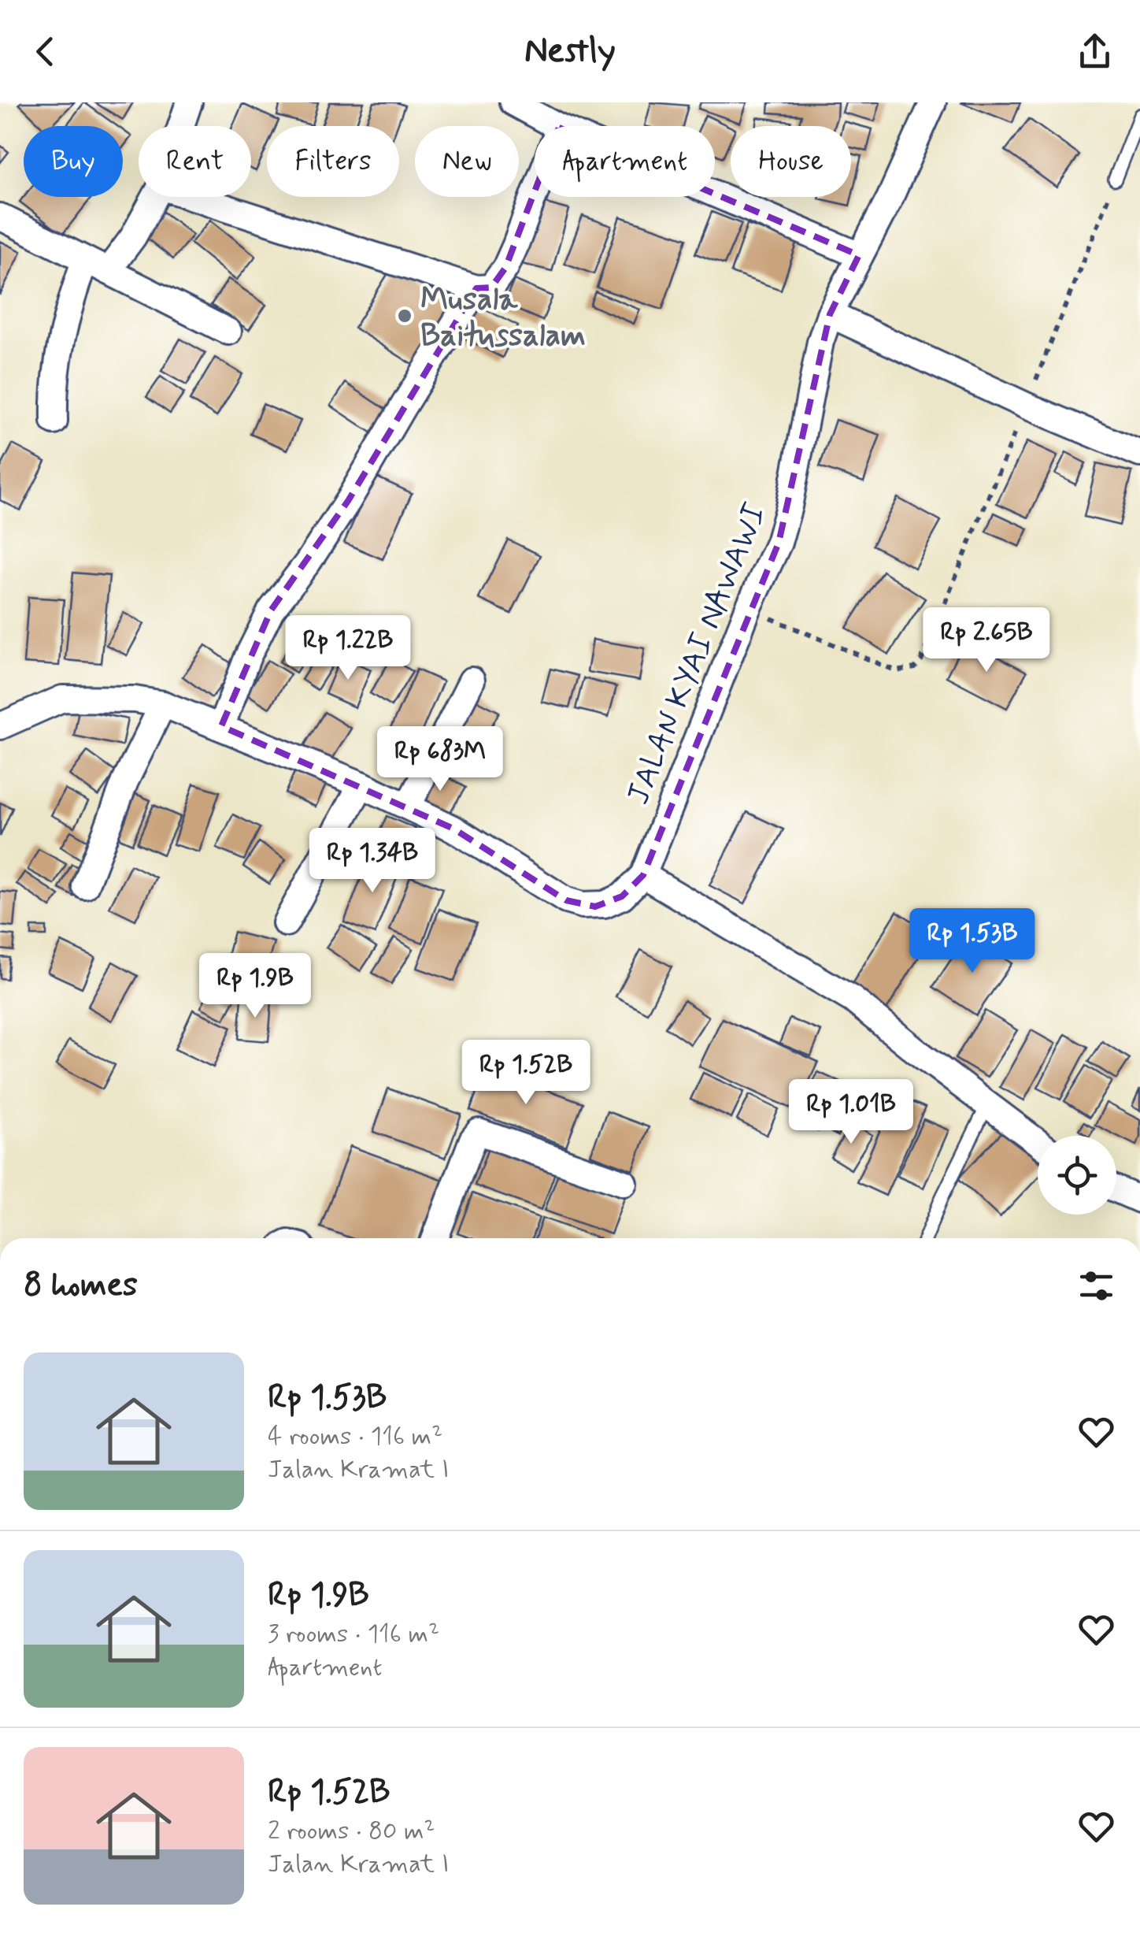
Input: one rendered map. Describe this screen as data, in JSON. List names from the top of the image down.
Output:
{
  "streets": {
    "street": ["JALAN KYAI NAWAWI"]
  },
  "places": ["Musala Baitussalam"],
  "page": {
    "header": "Nestly",
    "chip": [
      "Buy",
      "Rent",
      "Filters",
      "New",
      "Apartment",
      "House"
    ],
    "price": [
      "Rp 2.65B",
      "Rp 1.22B",
      "Rp 683M",
      "Rp 1.34B",
      "Rp 1.53B",
      "Rp 1.9B",
      "Rp 1.52B",
      "Rp 1.01B"
    ],
    "heading": "8 homes",
    "list": [
      {
        "name": "Rp 1.53B",
        "note": "4 rooms · 116 m² · Jalan Kramat I"
      },
      {
        "name": "Rp 1.9B",
        "note": "3 rooms · 116 m² · Apartment"
      },
      {
        "name": "Rp 1.52B",
        "note": "2 rooms · 80 m² · Jalan Kramat I"
      }
    ]
  }
}
